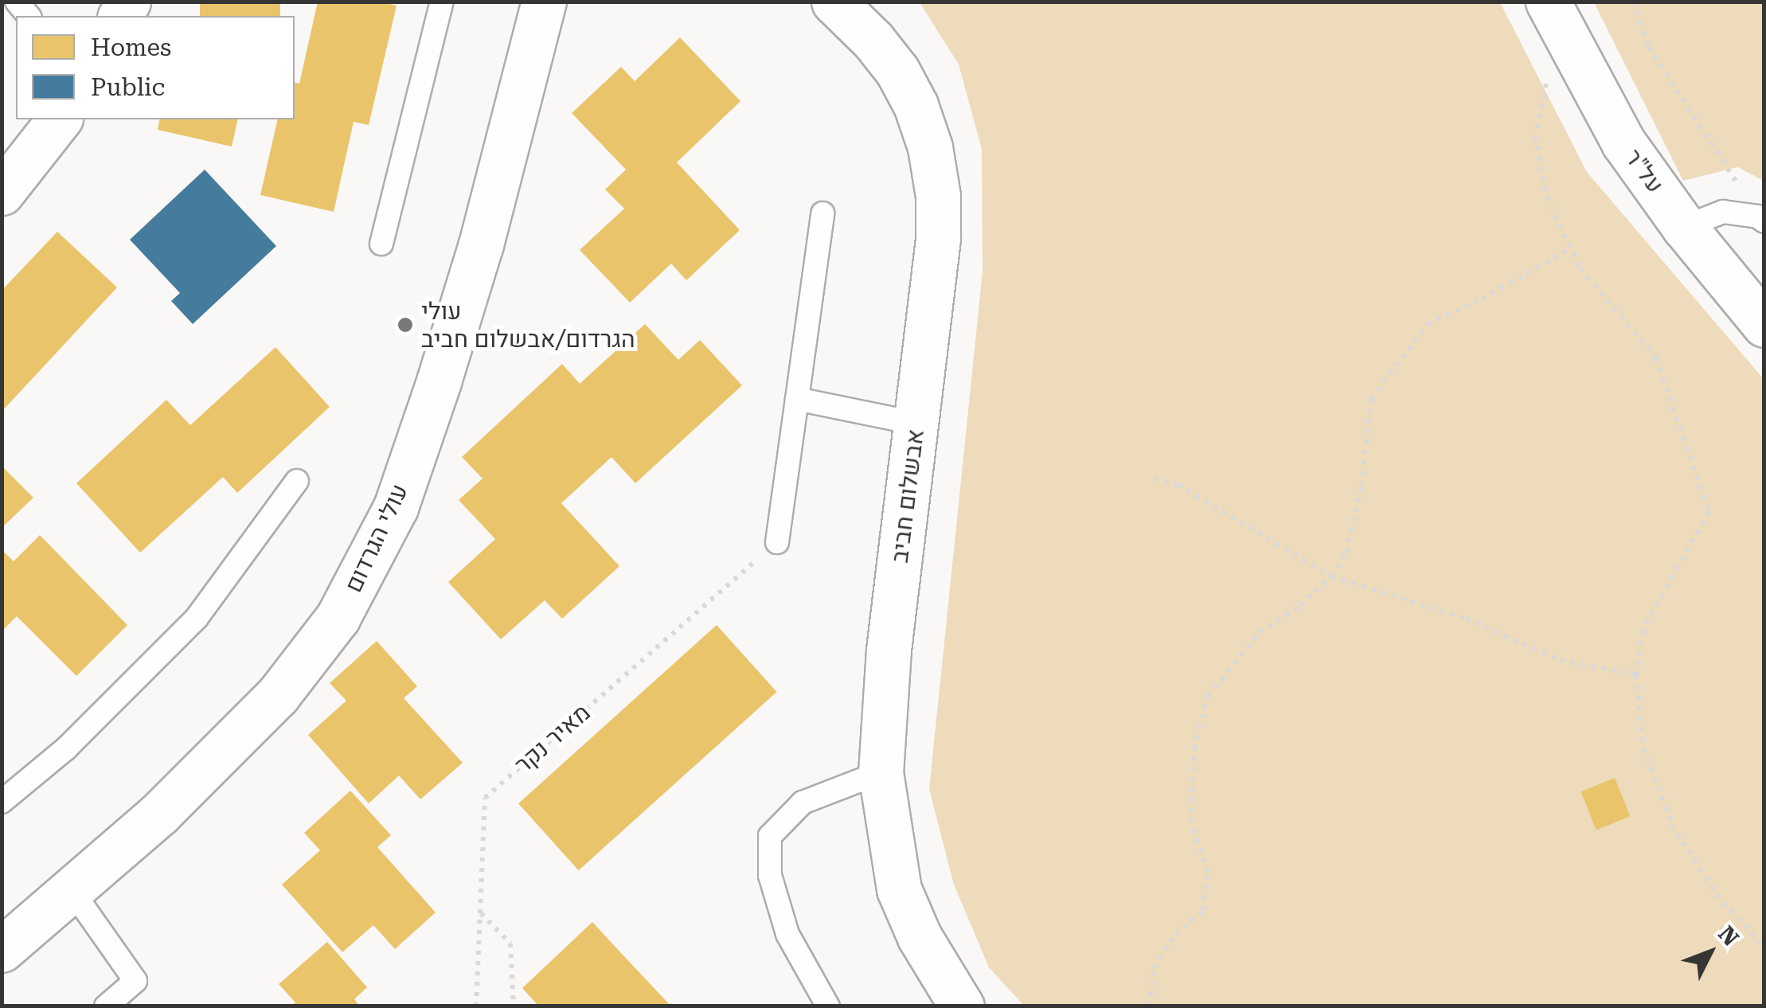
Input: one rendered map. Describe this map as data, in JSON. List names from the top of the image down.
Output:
{
  "streets": {
    "street": ["על\"ר", "אבשלום חביב", "עולי הגרדום"],
    "path": ["מאיר נקר"]
  },
  "places": ["עולי הגרדום/אבשלום חביב"],
  "legend": ["Homes", "Public"],
  "north": "top right"
}
